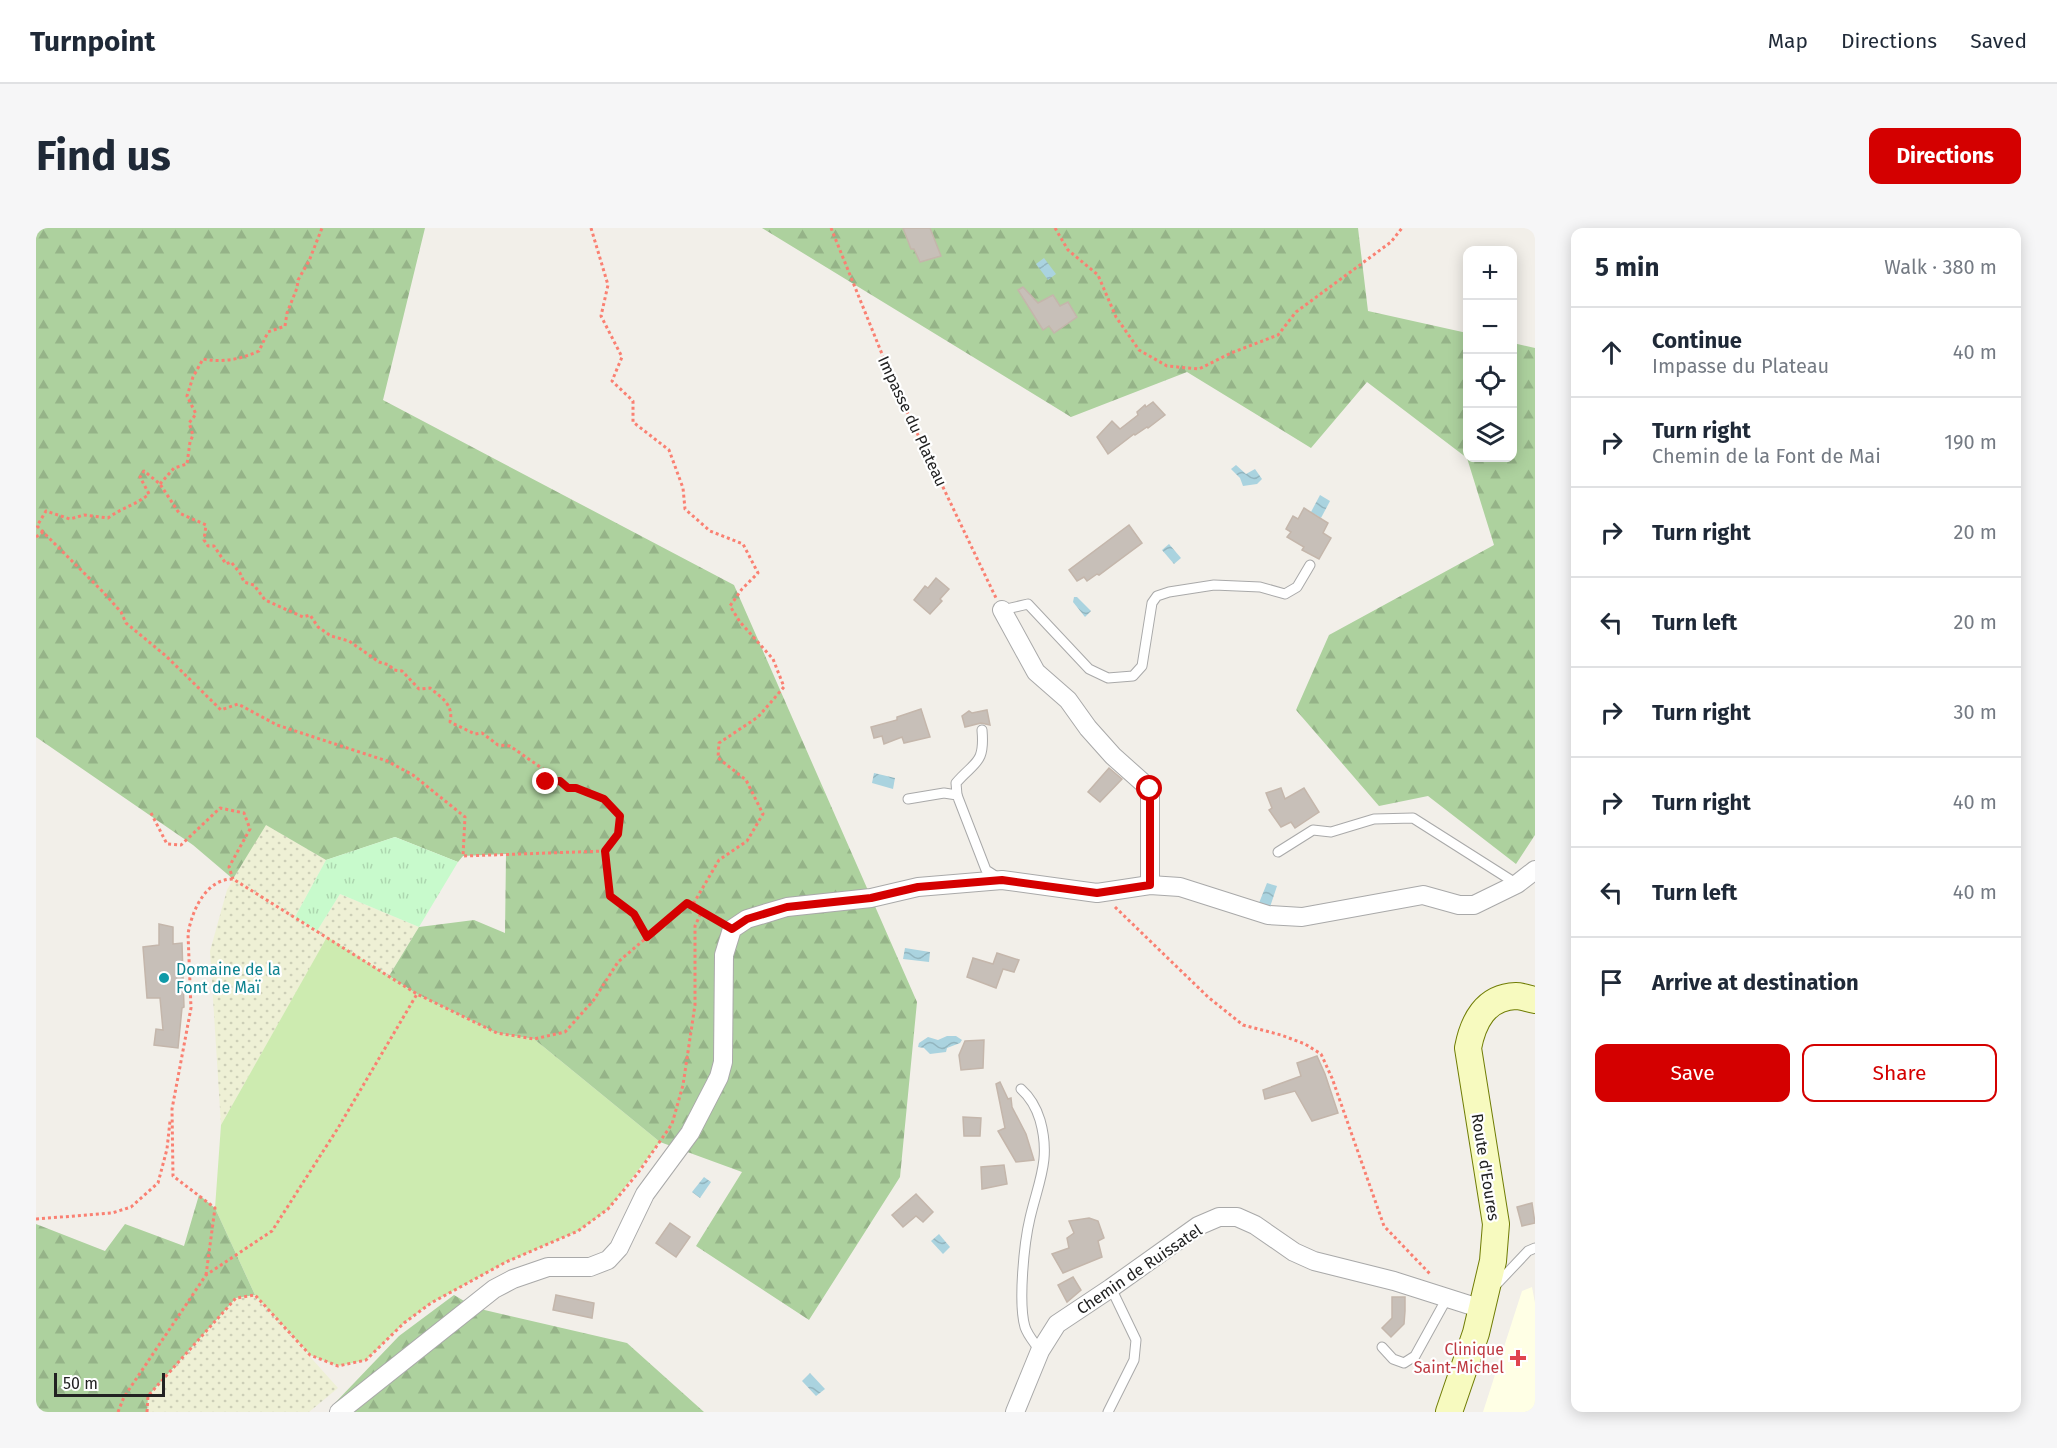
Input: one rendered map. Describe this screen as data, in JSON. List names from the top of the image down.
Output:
{
  "streets": {
    "street": ["Route d'Eoures", "Chemin de Ruissatel"],
    "path": ["Impasse du Plateau"]
  },
  "crossings": [
    ["Route d'Eoures", "Chemin de Ruissatel"]
  ],
  "places": {
    "other": ["Domaine de la Font de Maï"],
    "health": ["Clinique Saint-Michel"]
  },
  "scale_bar": "50 m",
  "page": {
    "header": "Turnpoint",
    "nav": ["Map", "Directions", "Saved"],
    "buttons": [
      "Directions",
      ["Save", "Share"]
    ],
    "title": "Find us",
    "heading": ["5 min", "Walk · 380 m"],
    "map_buttons": ["+", "−"],
    "list": [
      ["Continue", "Impasse du Plateau", "40 m"],
      ["Turn right", "Chemin de la Font de Mai", "190 m"],
      ["Turn right", "20 m"],
      ["Turn left", "20 m"],
      ["Turn right", "30 m"],
      ["Turn right", "40 m"],
      ["Turn left", "40 m"],
      "Arrive at destination"
    ],
    "scale": "50 m"
  }
}
